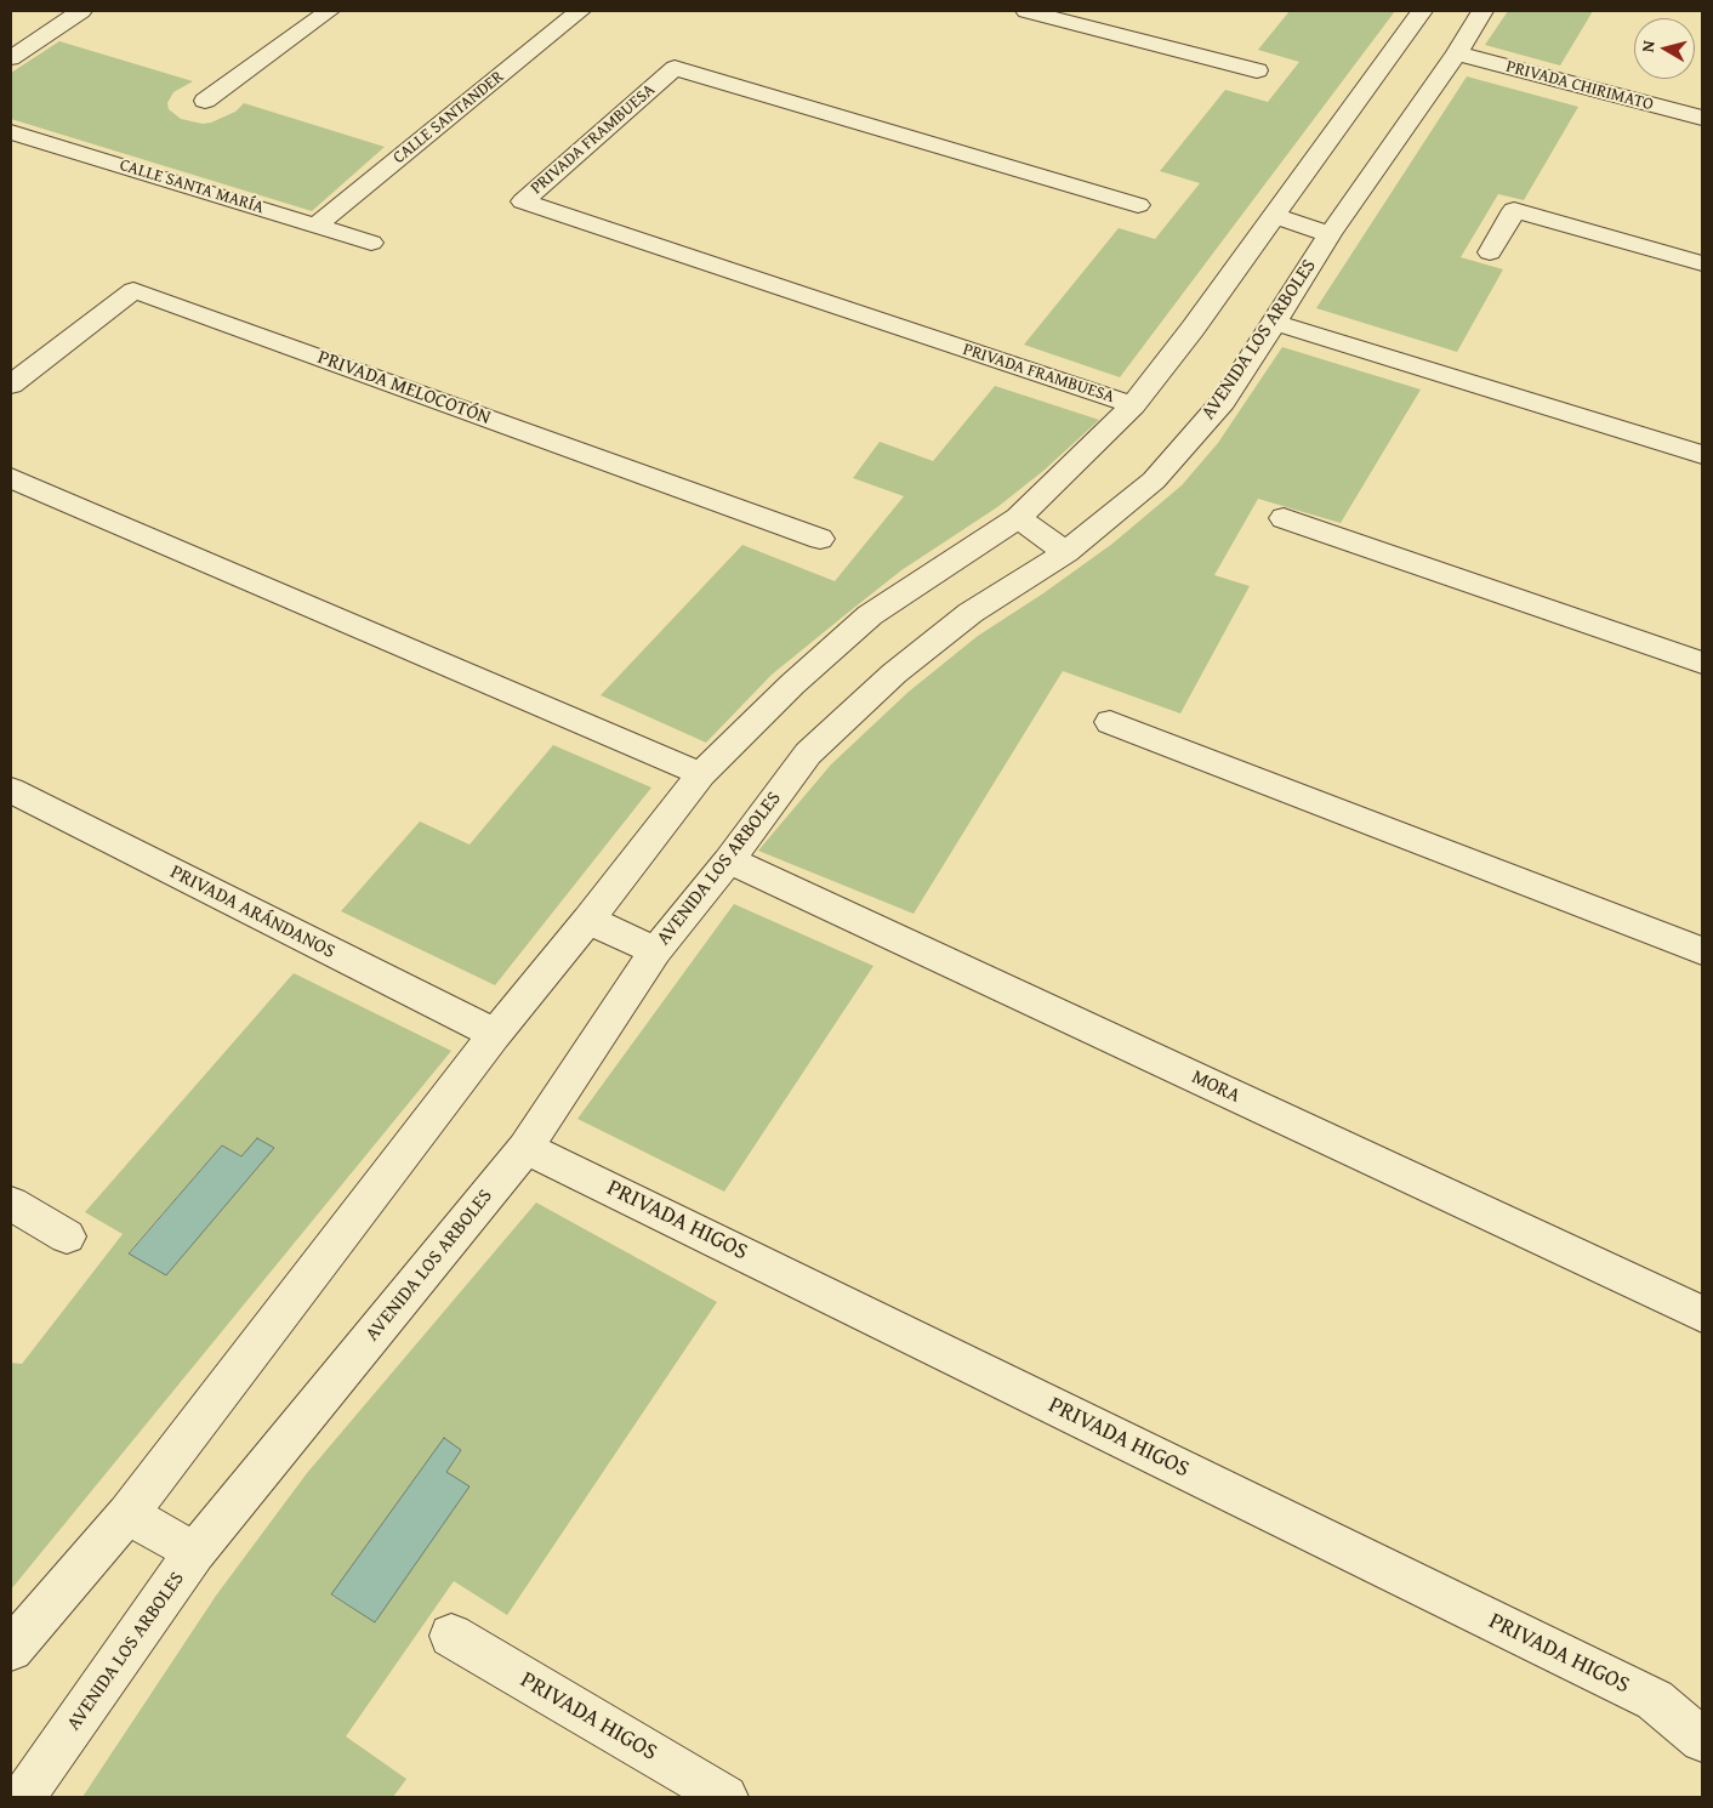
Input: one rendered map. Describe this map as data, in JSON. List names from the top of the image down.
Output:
{
  "streets": {
    "street": [
      "PRIVADA CHIRIMATO",
      "CALLE SANTANDER",
      "PRIVADA FRAMBUESA",
      "CALLE SANTA MARÍA",
      "AVENIDA LOS ARBOLES",
      "PRIVADA MELOCOTÓN",
      "PRIVADA ARÁNDANOS",
      "MORA",
      "PRIVADA HIGOS"
    ]
  },
  "crossings": [
    ["PRIVADA CHIRIMATO", "AVENIDA LOS ARBOLES"],
    ["CALLE SANTANDER", "CALLE SANTA MARÍA"],
    ["AVENIDA LOS ARBOLES", "MORA"],
    ["AVENIDA LOS ARBOLES", "PRIVADA HIGOS"]
  ],
  "north": "left"
}
